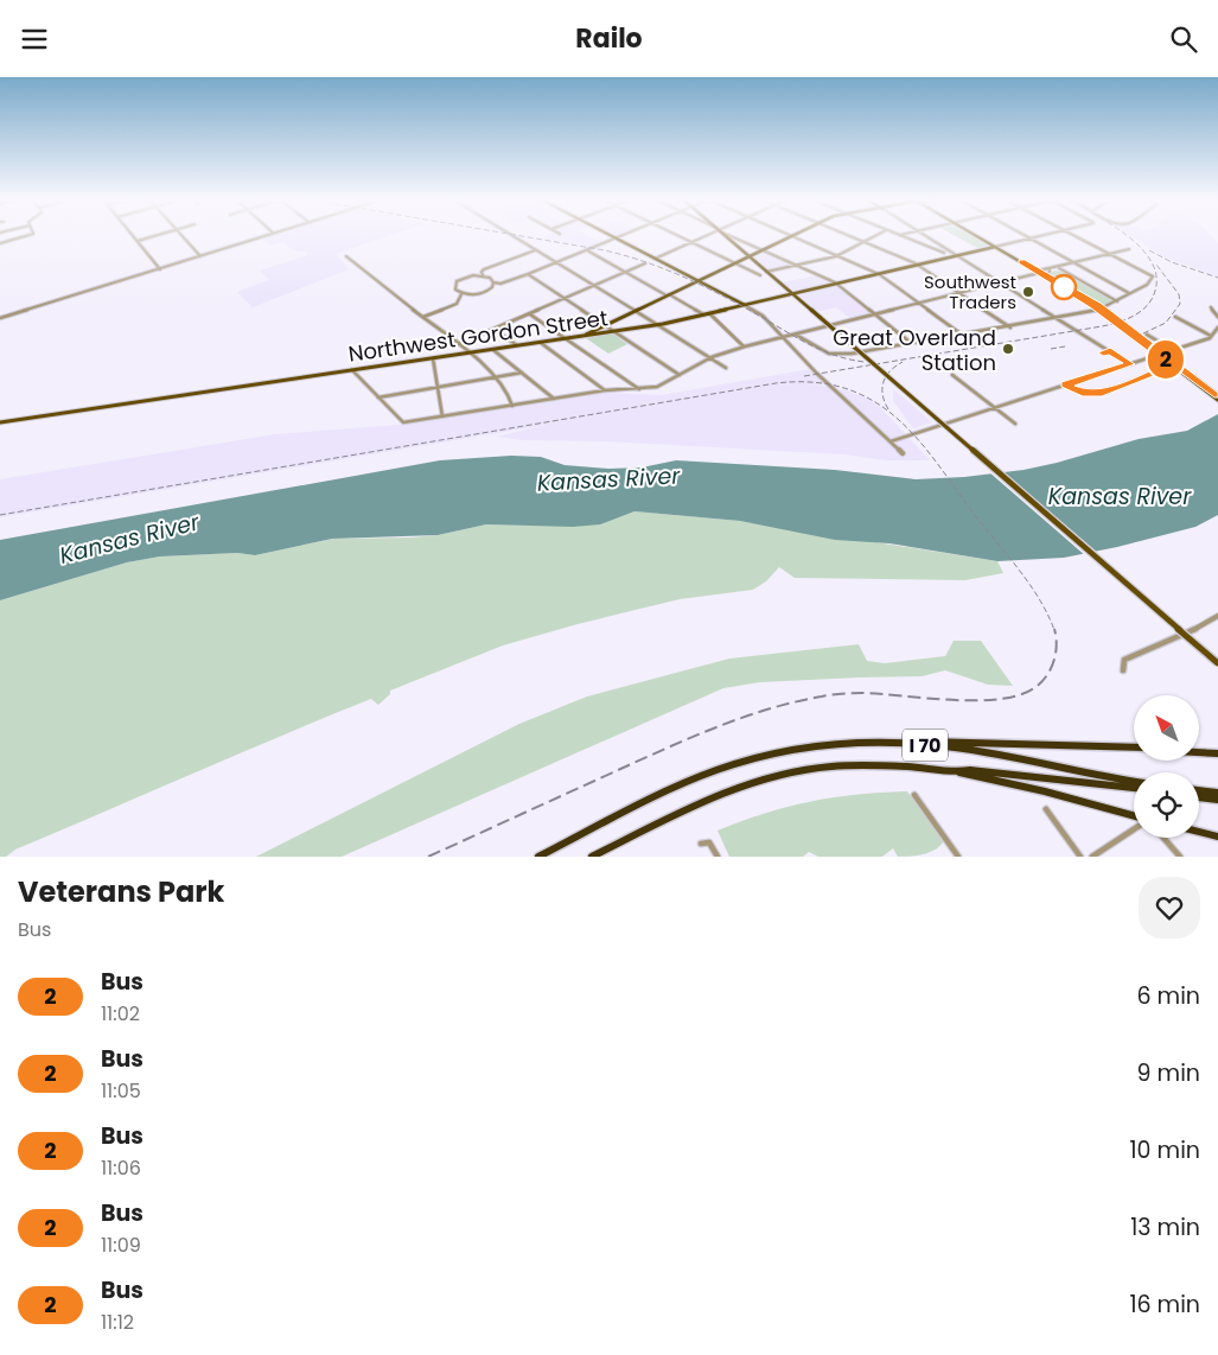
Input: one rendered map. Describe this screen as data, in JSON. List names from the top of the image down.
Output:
{
  "streets": {
    "highway": ["I 70"],
    "main road": ["Northwest Gordon Street"]
  },
  "water": ["Kansas River"],
  "places": ["Southwest Traders", "Great Overland Station"],
  "lines": ["bus line 2"],
  "north": "top left",
  "page": {
    "header": "Railo",
    "on_map": "2",
    "heading": ["Veterans Park", "Bus"],
    "list": [
      {
        "mark": "2",
        "name": "Bus",
        "note": "11:02",
        "value": "6 min"
      },
      {
        "mark": "2",
        "name": "Bus",
        "note": "11:05",
        "value": "9 min"
      },
      {
        "mark": "2",
        "name": "Bus",
        "note": "11:06",
        "value": "10 min"
      },
      {
        "mark": "2",
        "name": "Bus",
        "note": "11:09",
        "value": "13 min"
      },
      {
        "mark": "2",
        "name": "Bus",
        "note": "11:12",
        "value": "16 min"
      }
    ]
  }
}
